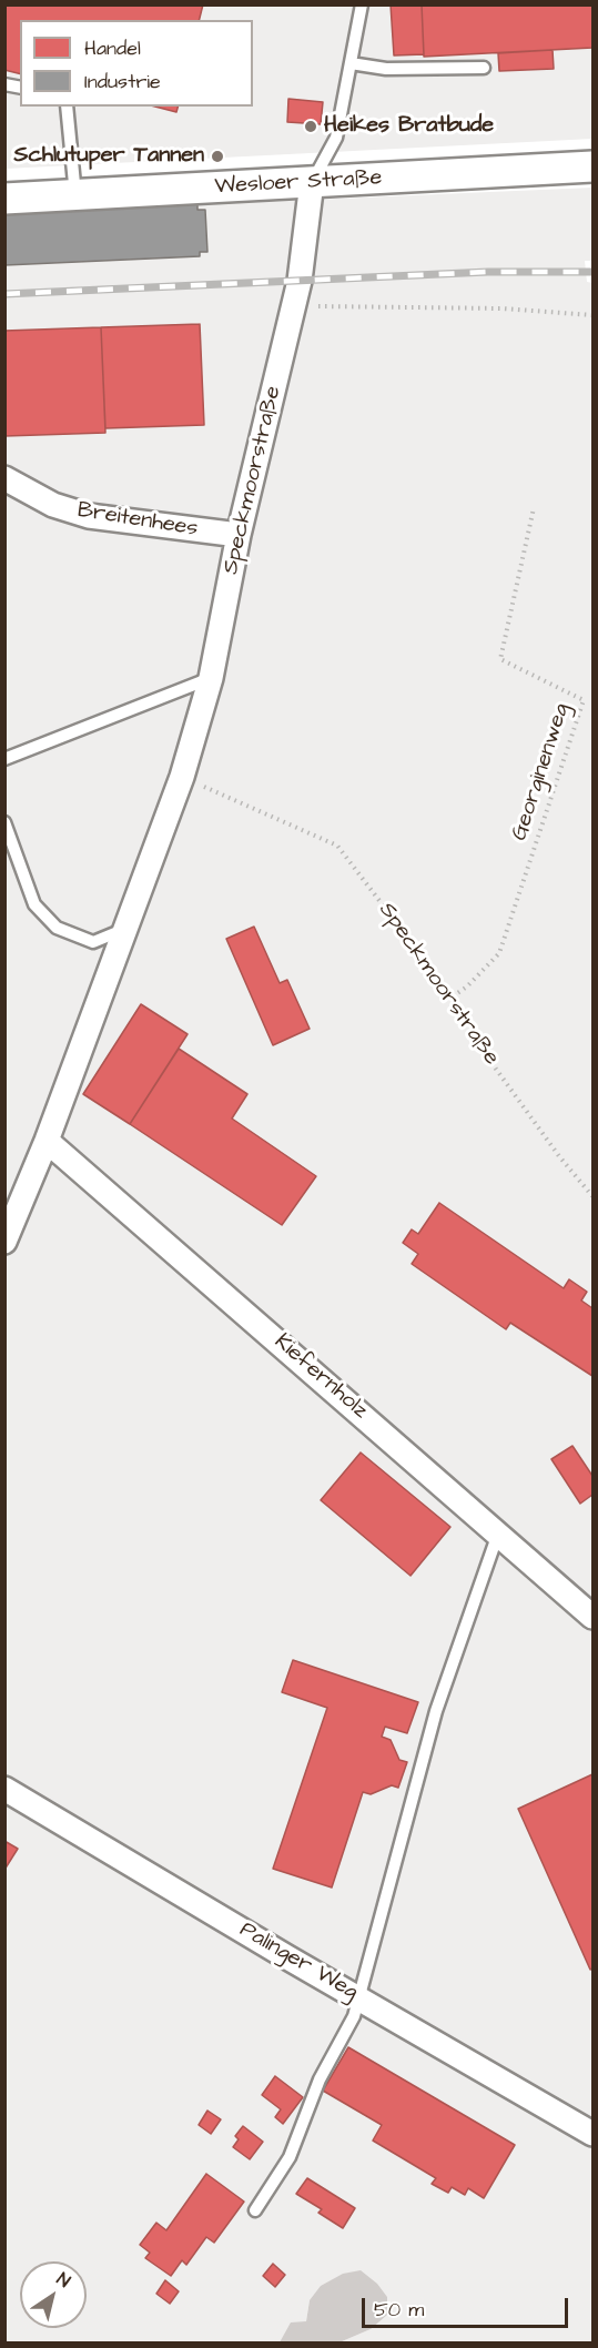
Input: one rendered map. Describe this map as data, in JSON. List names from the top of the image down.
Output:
{
  "streets": {
    "street": [
      "Wesloer Straße",
      "Speckmoorstraße",
      "Breitenhees",
      "Kiefernholz",
      "Palinger Weg"
    ],
    "path": ["Georginenweg"]
  },
  "crossings": [
    ["Wesloer Straße", "Speckmoorstraße"],
    ["Speckmoorstraße", "Breitenhees"],
    ["Speckmoorstraße", "Georginenweg"],
    ["Speckmoorstraße", "Kiefernholz"]
  ],
  "places": ["Heikes Bratbude", "Schlutuper Tannen"],
  "legend": ["Handel", "Industrie"],
  "scale_bar": "50 m",
  "north": "top right"
}
